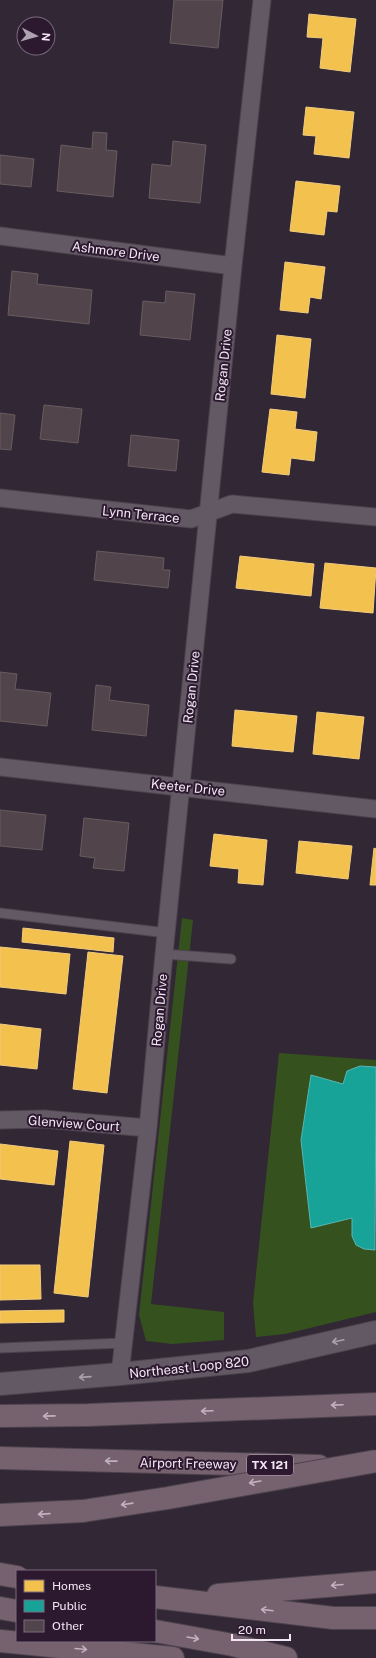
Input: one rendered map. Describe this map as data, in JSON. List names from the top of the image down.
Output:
{
  "streets": {
    "highway": ["Airport Freeway", "TX 121"],
    "main road": ["Northeast Loop 820"],
    "street": [
      "Ashmore Drive",
      "Rogan Drive",
      "Lynn Terrace",
      "Keeter Drive",
      "Glenview Court"
    ]
  },
  "crossings": [
    ["Ashmore Drive", "Rogan Drive"],
    ["Rogan Drive", "Lynn Terrace"],
    ["Rogan Drive", "Keeter Drive"],
    ["Rogan Drive", "Glenview Court"],
    ["Rogan Drive", "Northeast Loop 820"]
  ],
  "one_way": ["Northeast Loop 820"],
  "legend": ["Homes", "Public", "Other"],
  "scale_bar": "20 m",
  "north": "right"
}
